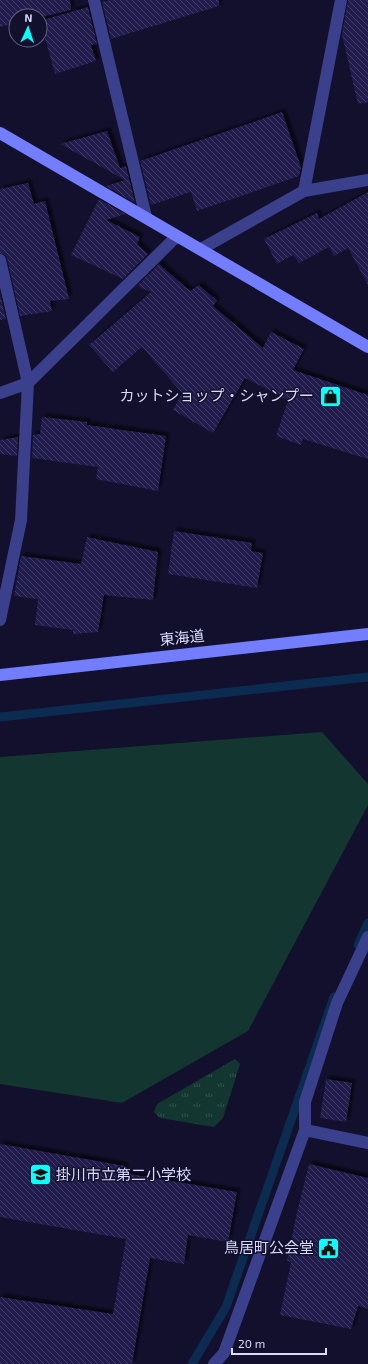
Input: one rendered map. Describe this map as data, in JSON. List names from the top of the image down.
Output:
{
  "streets": {
    "street": ["東海道"]
  },
  "places": {
    "shop": ["カットショップ・シャンプー"],
    "school or university": ["掛川市立第二小学校"],
    "public building": ["鳥居町公会堂"]
  },
  "scale_bar": "20 m",
  "north": "top"
}
